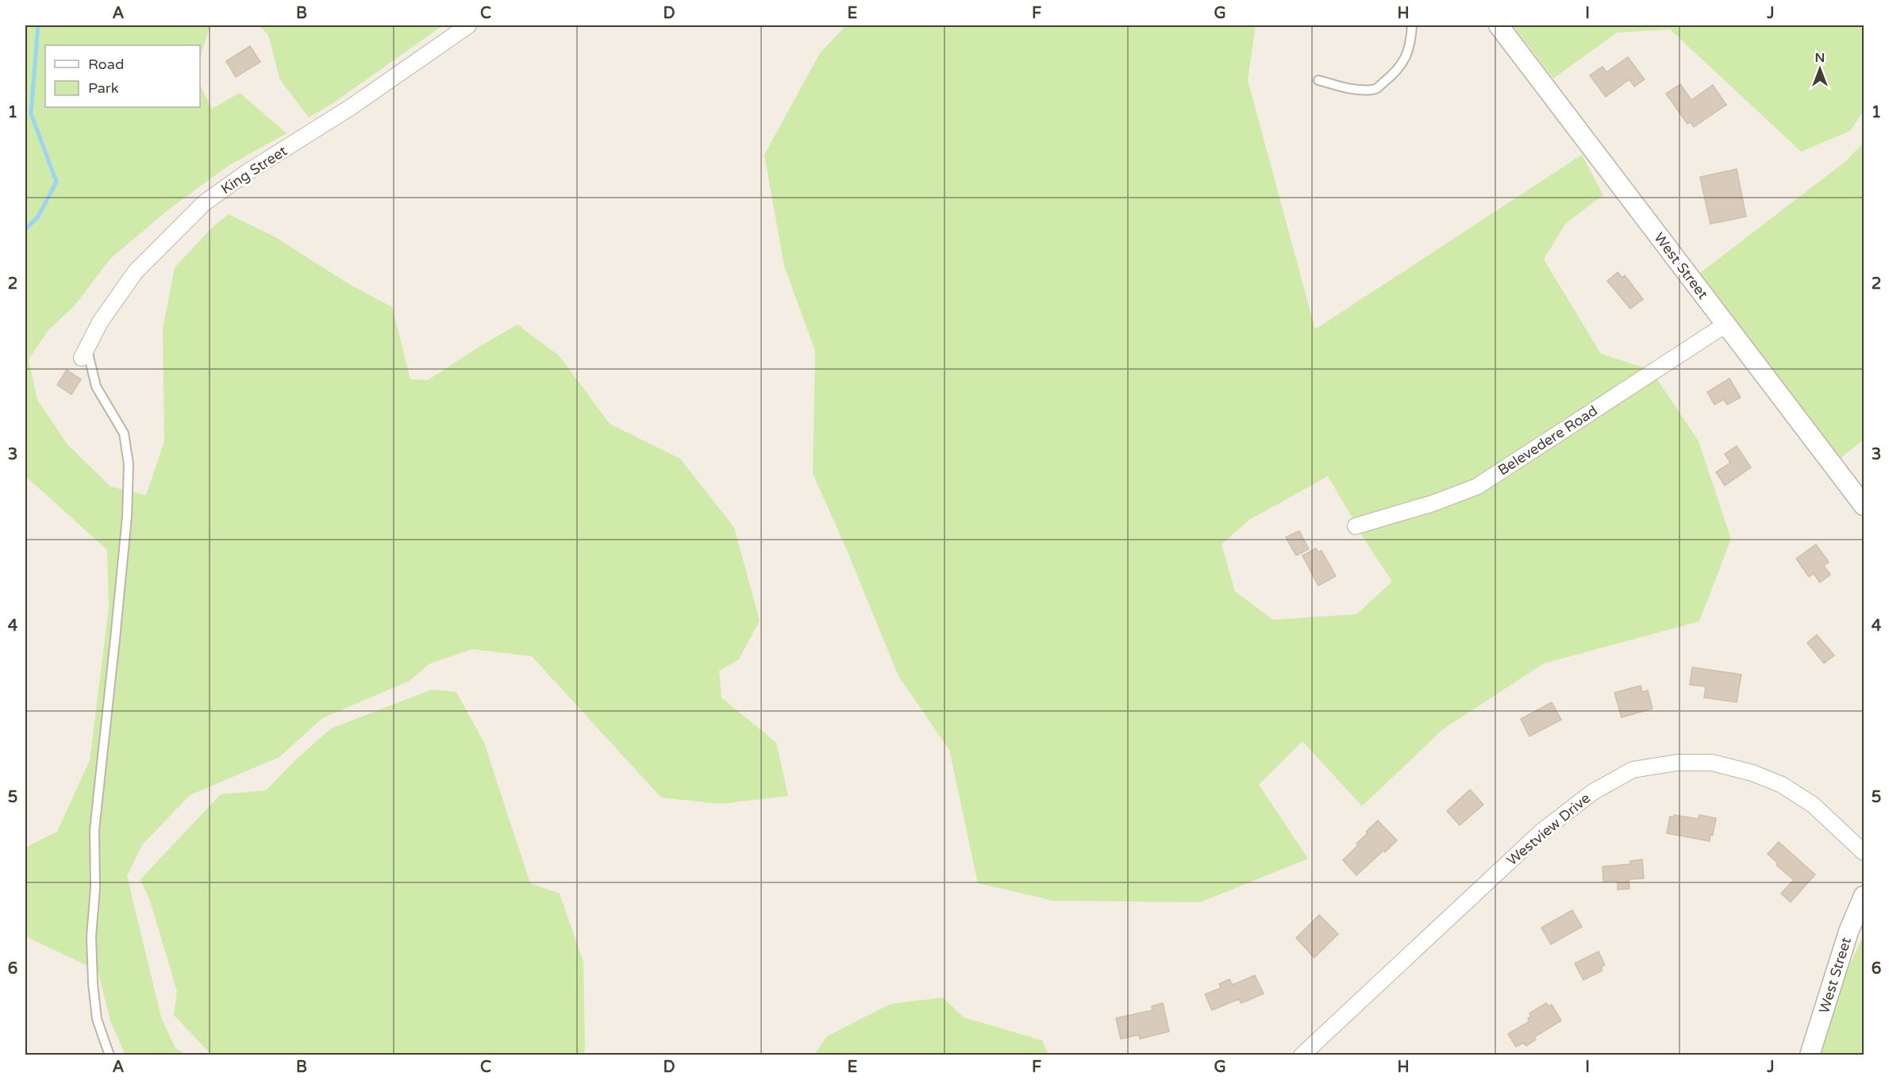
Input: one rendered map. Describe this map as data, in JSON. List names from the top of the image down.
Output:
{
  "streets": {
    "street": [
      "King Street",
      "West Street",
      "Belevedere Road",
      "Westview Drive"
    ]
  },
  "crossings": [
    ["West Street", "Belevedere Road"]
  ],
  "legend": ["Road", "Park"],
  "north": "top",
  "grid": {
    "columns": [
      "A",
      "B",
      "C",
      "D",
      "E",
      "F",
      "G",
      "H",
      "I",
      "J"
    ],
    "rows": [
      "1",
      "2",
      "3",
      "4",
      "5",
      "6"
    ]
  }
}
